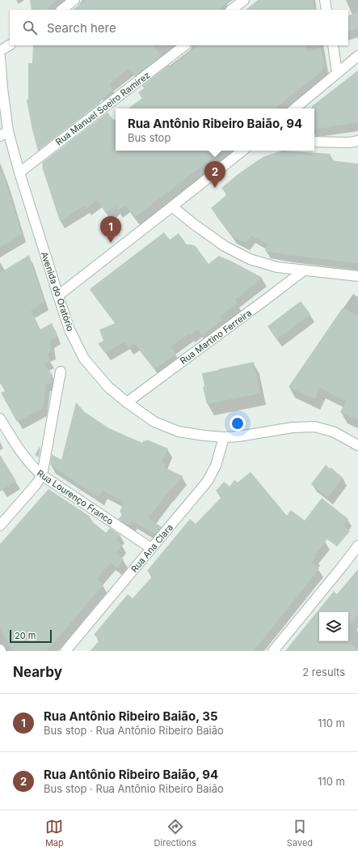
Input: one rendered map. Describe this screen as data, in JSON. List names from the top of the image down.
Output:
{
  "streets": {
    "street": [
      "Rua Manuel Soeiro Ramirez",
      "Avenida do Oratório",
      "Rua Martino Ferreira",
      "Rua Lourenço Franco",
      "Rua Ana Clara"
    ]
  },
  "crossings": [
    ["Rua Manuel Soeiro Ramirez", "Avenida do Oratório"],
    ["Avenida do Oratório", "Rua Martino Ferreira"],
    ["Avenida do Oratório", "Rua Ana Clara"],
    ["Rua Lourenço Franco", "Rua Ana Clara"]
  ],
  "scale_bar": "20 m",
  "page": {
    "search": "Search here",
    "popup": ["Rua Antônio Ribeiro Baião, 94", "Bus stop"],
    "pins": ["2", "1"],
    "scale": "20 m",
    "heading": ["Nearby", "2 results"],
    "list": [
      {
        "mark": "1",
        "name": "Rua Antônio Ribeiro Baião, 35",
        "note": "Bus stop · Rua Antônio Ribeiro Baião",
        "value": "110 m"
      },
      {
        "mark": "2",
        "name": "Rua Antônio Ribeiro Baião, 94",
        "note": "Bus stop · Rua Antônio Ribeiro Baião",
        "value": "110 m"
      }
    ],
    "nav": ["Map", "Directions", "Saved"]
  }
}
